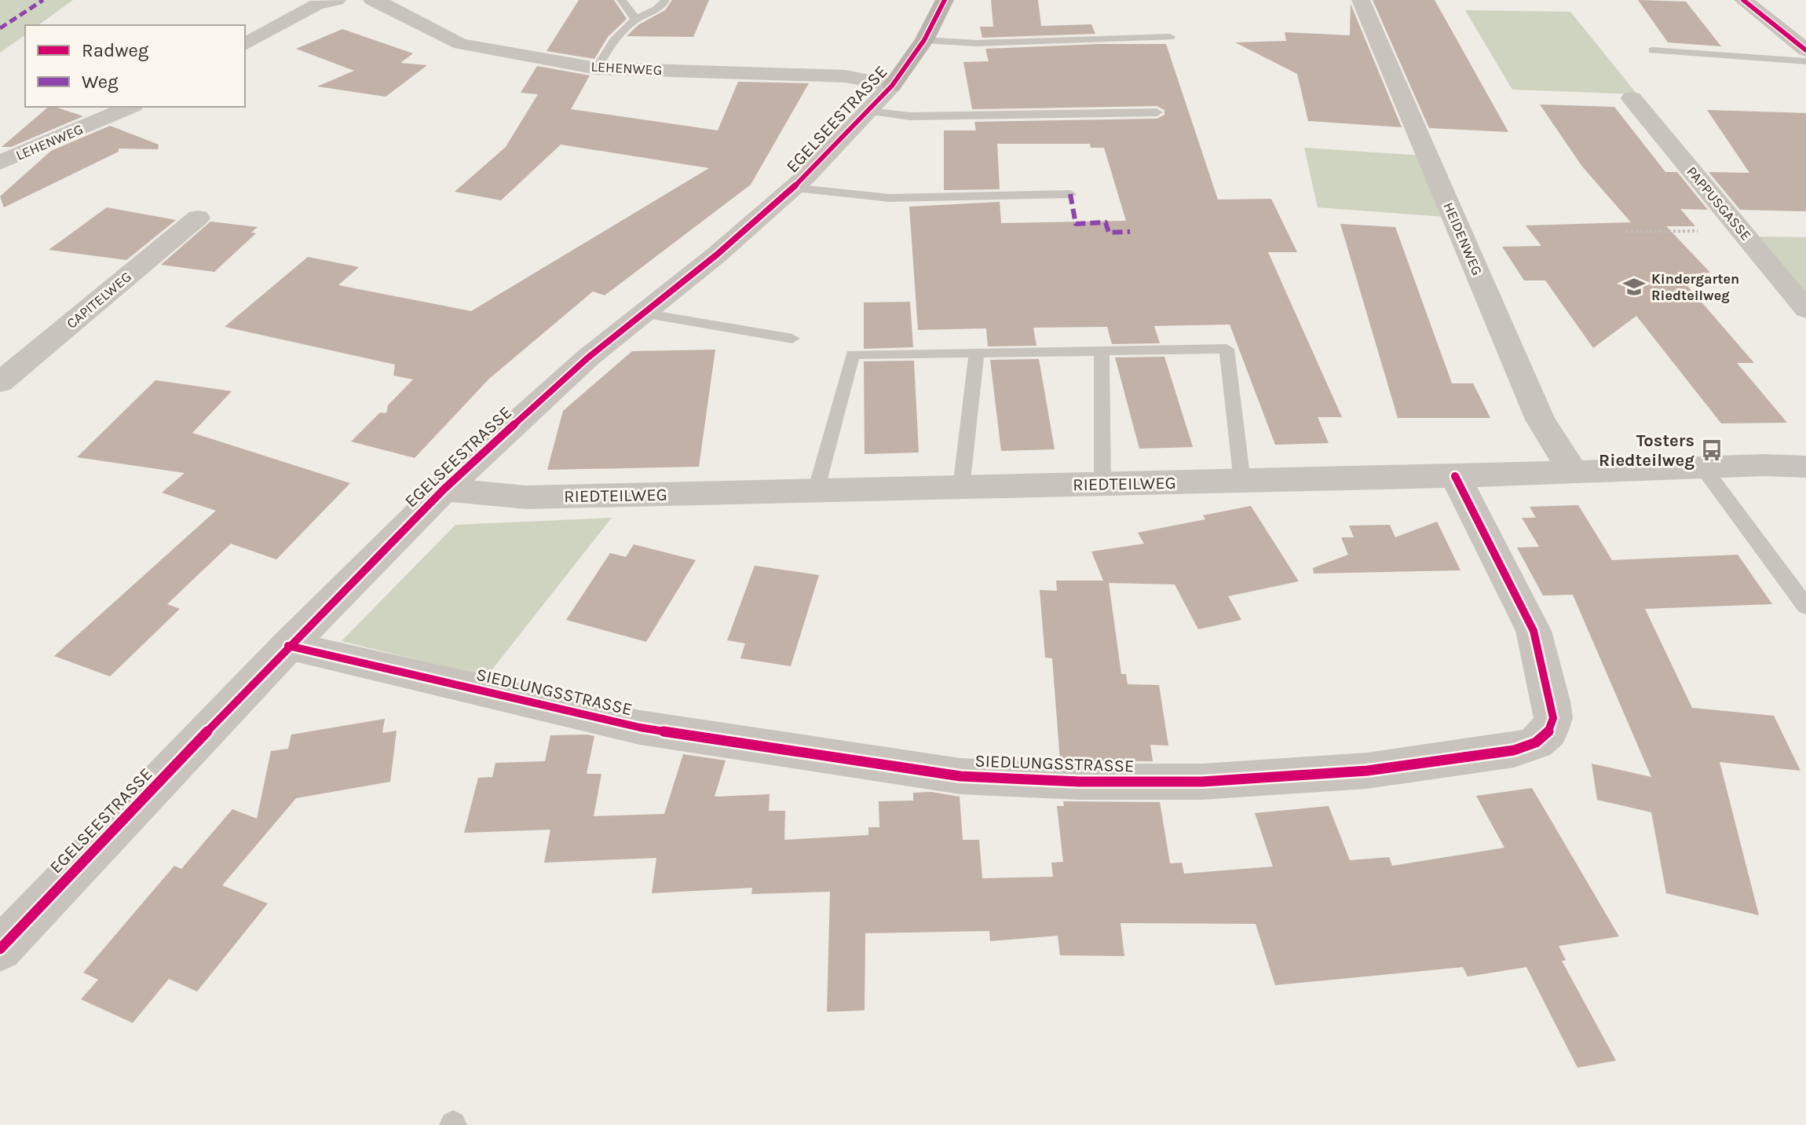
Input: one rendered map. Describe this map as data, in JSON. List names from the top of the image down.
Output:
{
  "streets": {
    "main road": ["EGELSEESTRASSE"],
    "street": [
      "LEHENWEG",
      "PAPPUSGASSE",
      "HEIDENWEG",
      "CAPITELWEG",
      "RIEDTEILWEG",
      "SIEDLUNGSSTRASSE"
    ]
  },
  "crossings": [
    ["LEHENWEG", "EGELSEESTRASSE"],
    ["EGELSEESTRASSE", "RIEDTEILWEG"],
    ["EGELSEESTRASSE", "SIEDLUNGSSTRASSE"],
    ["HEIDENWEG", "RIEDTEILWEG"],
    ["RIEDTEILWEG", "SIEDLUNGSSTRASSE"]
  ],
  "places": {
    "school or university": ["Kindergarten Riedteilweg"],
    "bus stop": ["Tosters Riedteilweg"]
  },
  "legend": ["Radweg", "Weg"]
}
